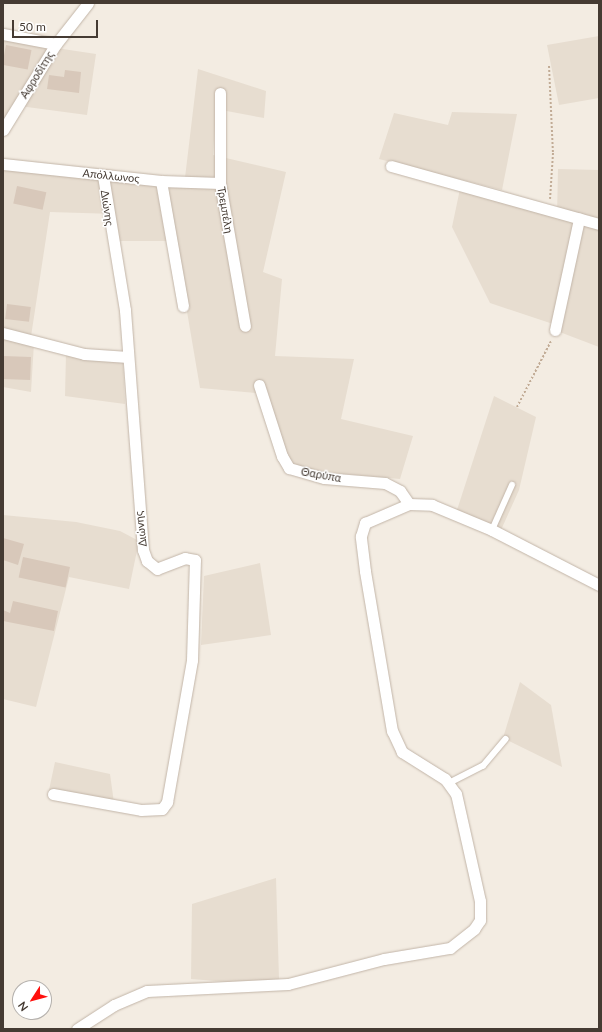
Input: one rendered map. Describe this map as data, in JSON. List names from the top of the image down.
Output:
{
  "streets": {
    "street": [
      "Αφροδίτης",
      "Απόλλωνος",
      "Διώνης",
      "Τρεμπέλη",
      "Θαρύπα"
    ]
  },
  "crossings": [
    ["Απόλλωνος", "Διώνης"],
    ["Απόλλωνος", "Τρεμπέλη"]
  ],
  "scale_bar": "50 m",
  "north": "bottom left"
}
